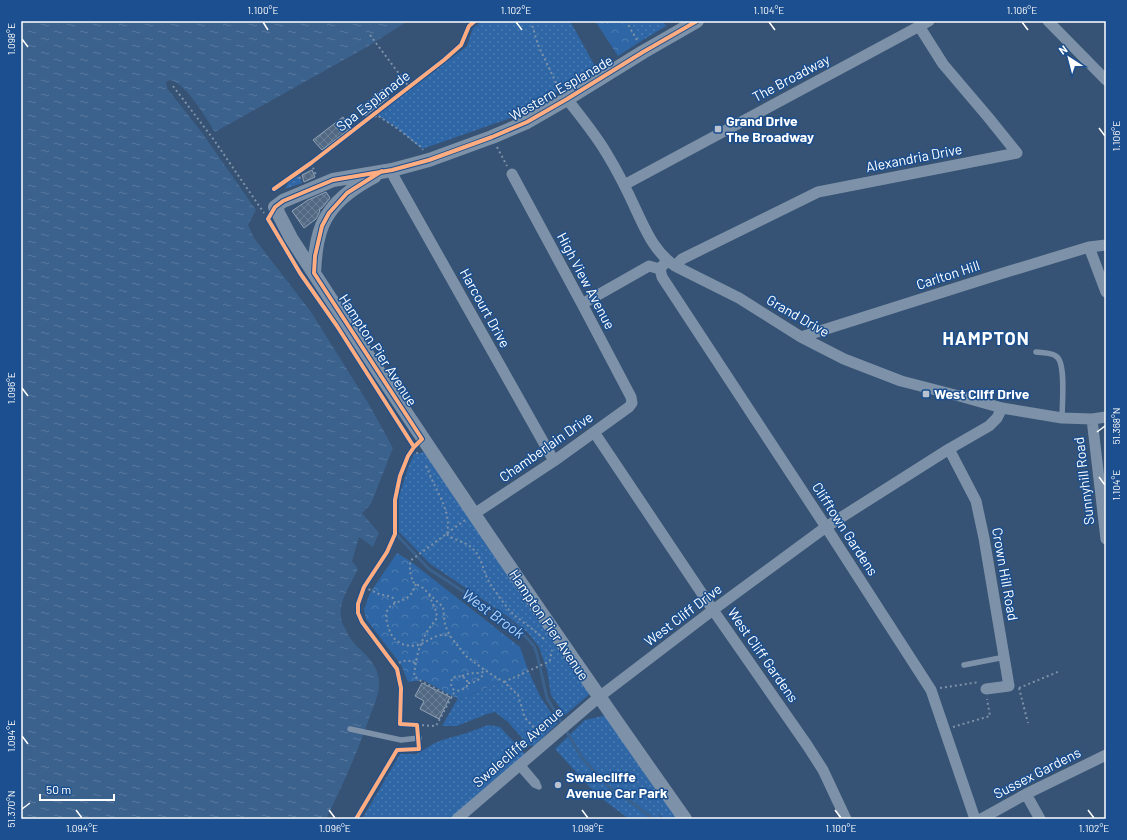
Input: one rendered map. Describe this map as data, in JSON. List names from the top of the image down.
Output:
{
  "streets": {
    "street": [
      "The Broadway",
      "Western Esplanade",
      "Alexandria Drive",
      "Carlton Hill",
      "High View Avenue",
      "Harcourt Drive",
      "Grand Drive",
      "Hampton Pier Avenue",
      "Chamberlain Drive",
      "Sunnyhill Road",
      "Clifftown Gardens",
      "Crown Hill Road",
      "West Cliff Drive",
      "West Cliff Gardens",
      "Swalecliffe Avenue",
      "Sussex Gardens"
    ],
    "cycle path": ["Spa Esplanade"]
  },
  "crossings": [
    ["The Broadway", "Alexandria Drive"],
    ["The Broadway", "Grand Drive"],
    ["Western Esplanade", "Harcourt Drive"],
    ["Western Esplanade", "Grand Drive"],
    ["Western Esplanade", "Hampton Pier Avenue"],
    ["Alexandria Drive", "Grand Drive"],
    ["Carlton Hill", "Grand Drive"],
    ["High View Avenue", "Chamberlain Drive"],
    ["Harcourt Drive", "Chamberlain Drive"],
    ["Grand Drive", "Sunnyhill Road"],
    ["Grand Drive", "West Cliff Drive"],
    ["Hampton Pier Avenue", "Chamberlain Drive"],
    ["Hampton Pier Avenue", "West Cliff Drive"],
    ["Hampton Pier Avenue", "Swalecliffe Avenue"],
    ["Chamberlain Drive", "West Cliff Gardens"],
    ["Clifftown Gardens", "West Cliff Drive"],
    ["Crown Hill Road", "West Cliff Drive"],
    ["West Cliff Drive", "West Cliff Gardens"],
    ["West Cliff Drive", "Swalecliffe Avenue"]
  ],
  "districts": ["HAMPTON"],
  "water": ["West Brook"],
  "places": {
    "transit": ["Grand Drive The Broadway", "West Cliff Drive"],
    "other": ["Swalecliffe Avenue Car Park"]
  },
  "scale_bar": "50 m",
  "north": "top left",
  "coordinates": [
    "1.100°E",
    "1.102°E",
    "1.104°E",
    "1.106°E",
    "1.098°E",
    "1.096°E",
    "51.368°N",
    "1.094°E",
    "51.370°N"
  ]
}
